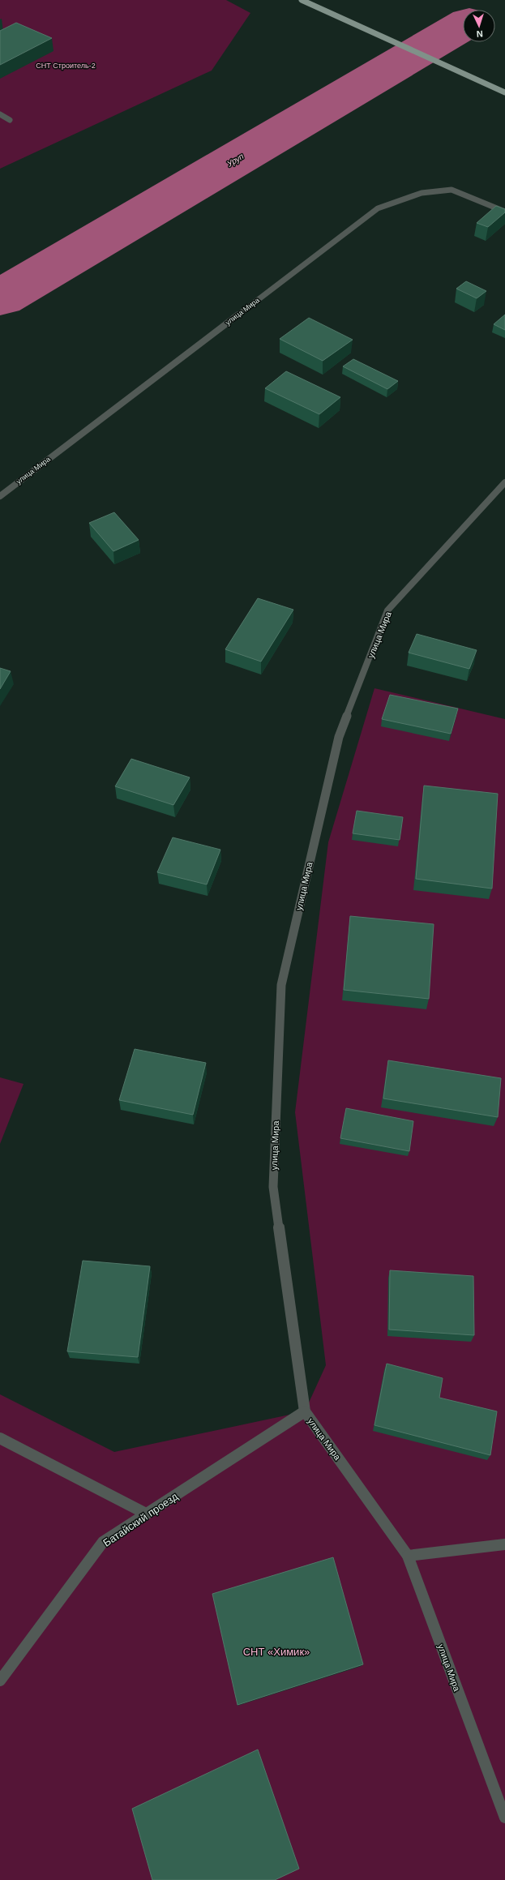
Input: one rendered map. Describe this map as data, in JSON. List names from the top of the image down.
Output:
{
  "streets": {
    "street": ["улица Мира", "Батайский проезд"]
  },
  "crossings": [
    ["улица Мира", "Батайский проезд"]
  ],
  "water": ["Уруп"],
  "parks": ["СНТ Строитель-2", "СНТ «Химик»"],
  "north": "bottom"
}
